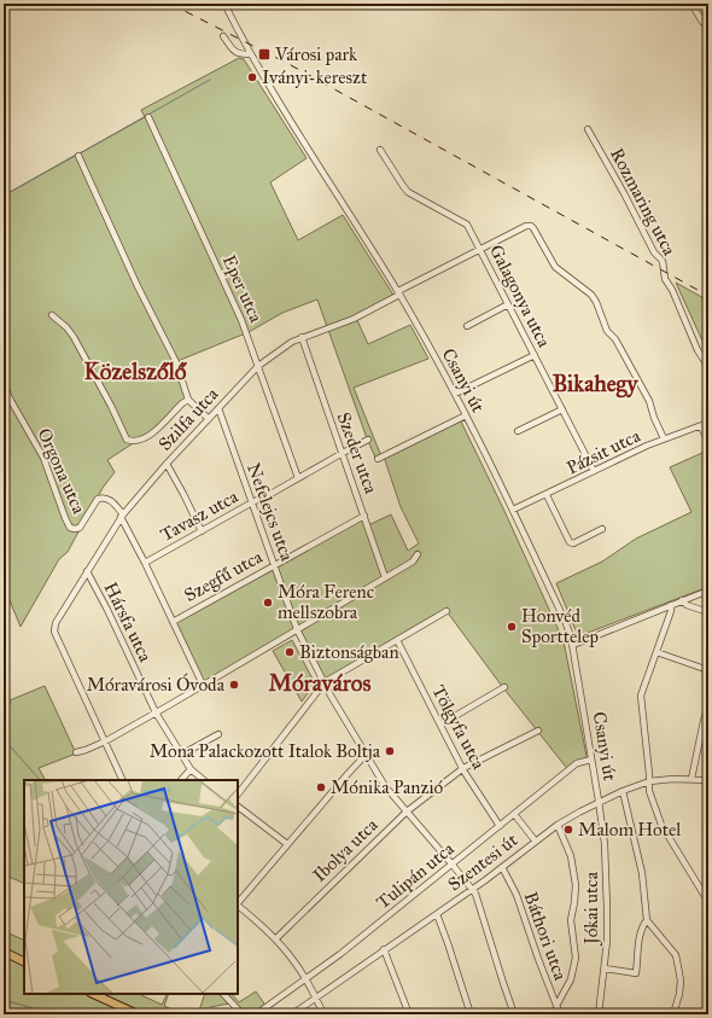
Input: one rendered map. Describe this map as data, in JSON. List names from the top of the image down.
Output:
{
  "streets": {
    "street": [
      "Rozmaring utca",
      "Eper utca",
      "Galagonya utca",
      "Csanyi út",
      "Szilfa utca",
      "Pázsit utca",
      "Szeder utca",
      "Orgona utca",
      "Nefelejcs utca",
      "Tavasz utca",
      "Szegfű utca",
      "Hársfa utca",
      "Tölgyfa utca",
      "Ibolya utca",
      "Szentesi út",
      "Tulipán utca",
      "Jókai utca",
      "Báthori utca"
    ]
  },
  "crossings": [
    ["Eper utca", "Szilfa utca"],
    ["Eper utca", "Tavasz utca"],
    ["Galagonya utca", "Szilfa utca"],
    ["Galagonya utca", "Pázsit utca"],
    ["Csanyi út", "Szilfa utca"],
    ["Csanyi út", "Pázsit utca"],
    ["Csanyi út", "Szentesi út"],
    ["Csanyi út", "Tulipán utca"],
    ["Csanyi út", "Jókai utca"],
    ["Szilfa utca", "Pázsit utca"],
    ["Szilfa utca", "Szeder utca"],
    ["Szilfa utca", "Orgona utca"],
    ["Szilfa utca", "Nefelejcs utca"],
    ["Szilfa utca", "Hársfa utca"],
    ["Szeder utca", "Tavasz utca"],
    ["Szeder utca", "Szegfű utca"],
    ["Orgona utca", "Tavasz utca"],
    ["Orgona utca", "Szegfű utca"],
    ["Nefelejcs utca", "Tavasz utca"],
    ["Nefelejcs utca", "Szegfű utca"],
    ["Nefelejcs utca", "Ibolya utca"],
    ["Nefelejcs utca", "Szentesi út"],
    ["Nefelejcs utca", "Tulipán utca"],
    ["Tölgyfa utca", "Ibolya utca"],
    ["Tölgyfa utca", "Tulipán utca"],
    ["Szentesi út", "Jókai utca"],
    ["Szentesi út", "Báthori utca"]
  ],
  "districts": ["Közelszőlő", "Bikahegy", "Móraváros"],
  "places": {
    "transit": ["Városi park"],
    "other": [
      "Iványi-kereszt",
      "Móra Ferenc mellszobra",
      "Honvéd Sporttelep",
      "Biztonságban",
      "Móravárosi Óvoda",
      "Mona Palackozott Italok Boltja",
      "Mónika Panzió",
      "Malom Hotel"
    ]
  }
}
